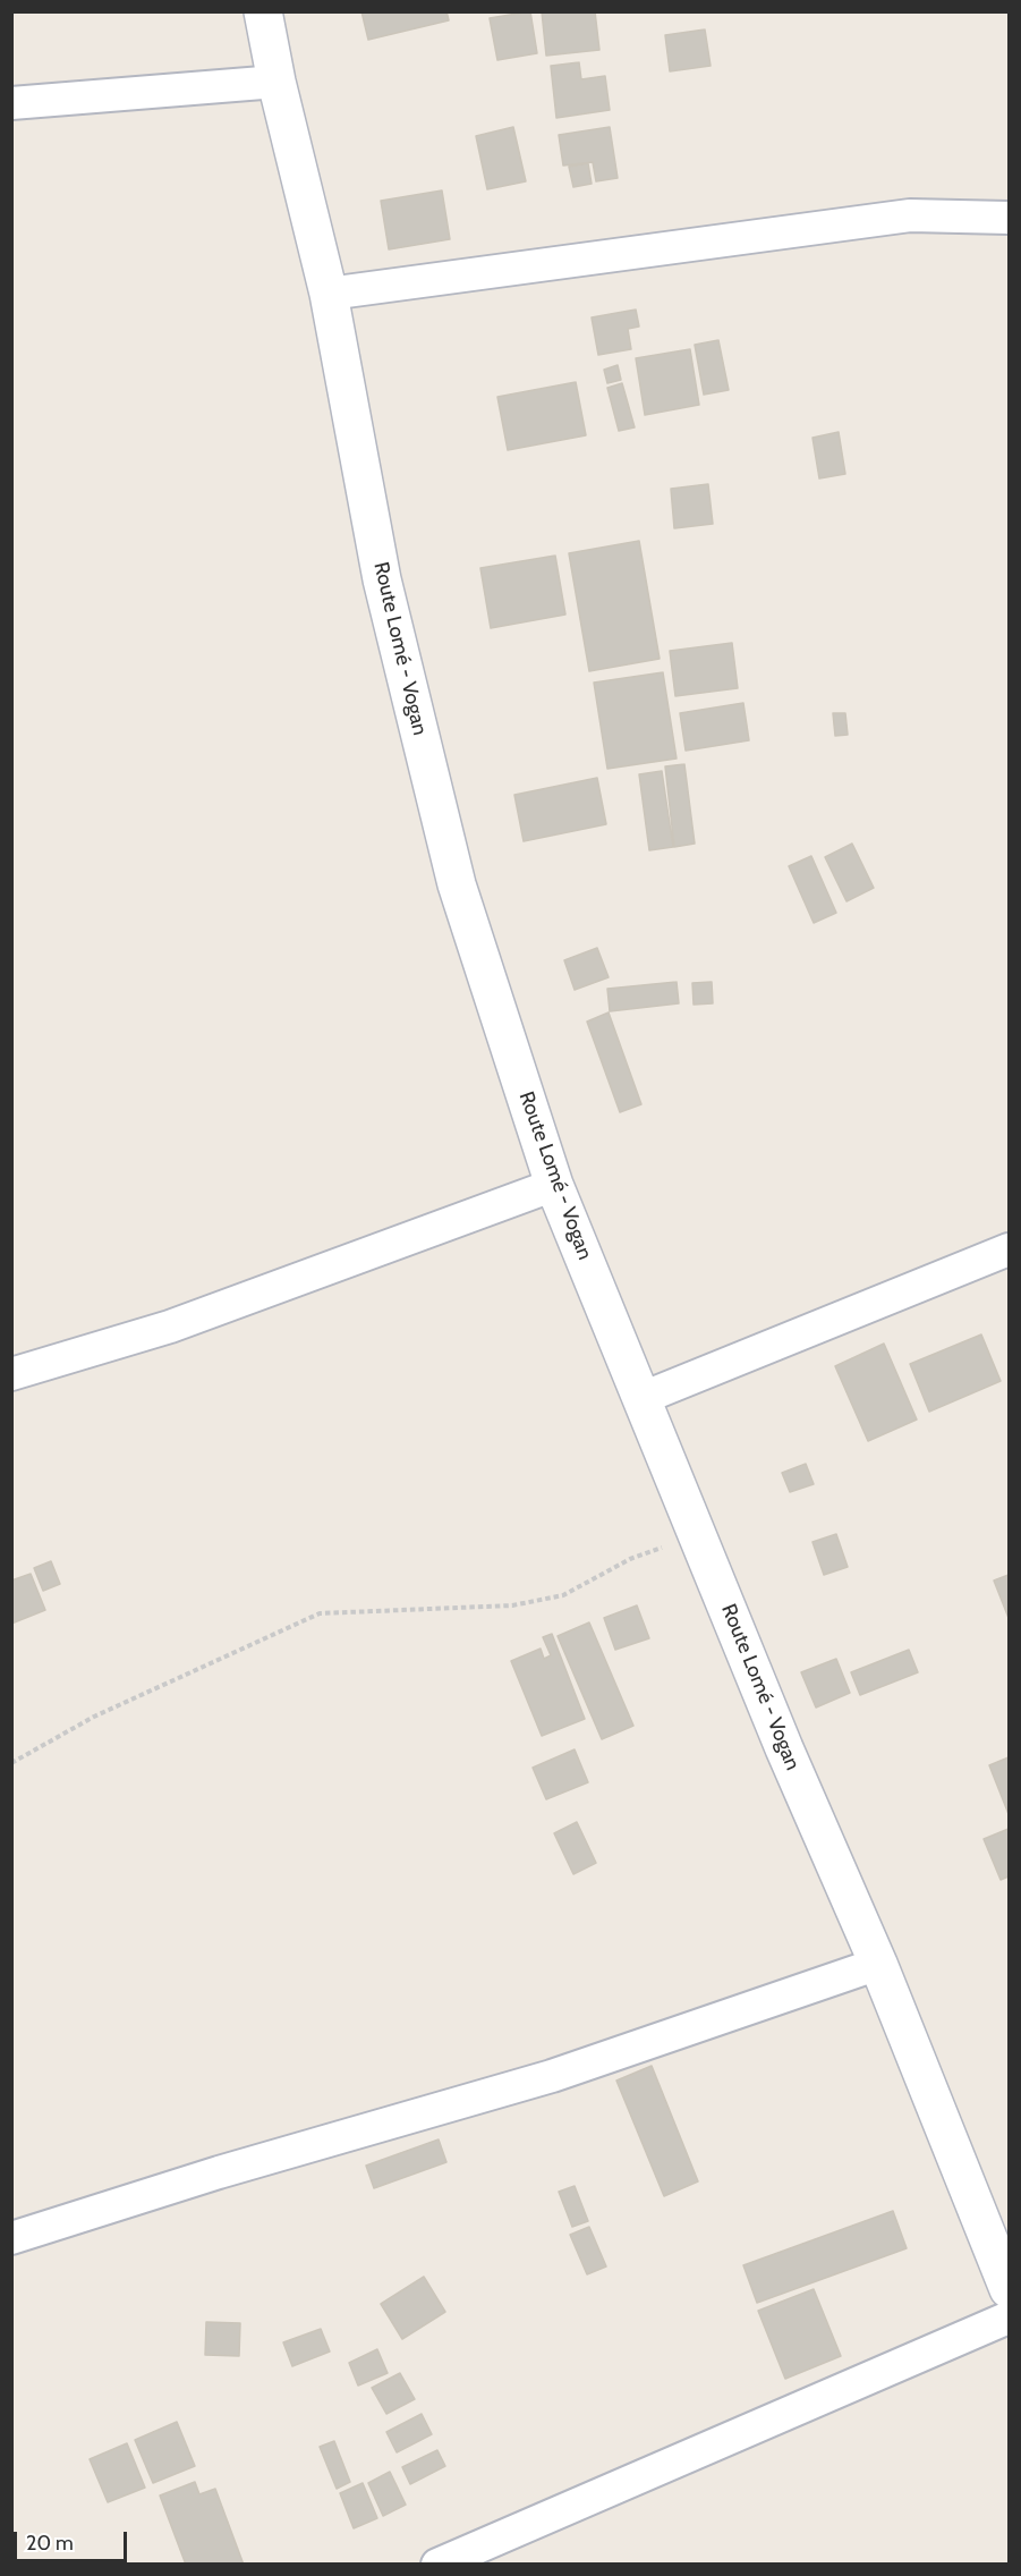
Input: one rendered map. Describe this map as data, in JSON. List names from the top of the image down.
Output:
{
  "streets": {
    "main road": ["Route Lomé - Vogan"]
  },
  "scale_bar": "20 m"
}
